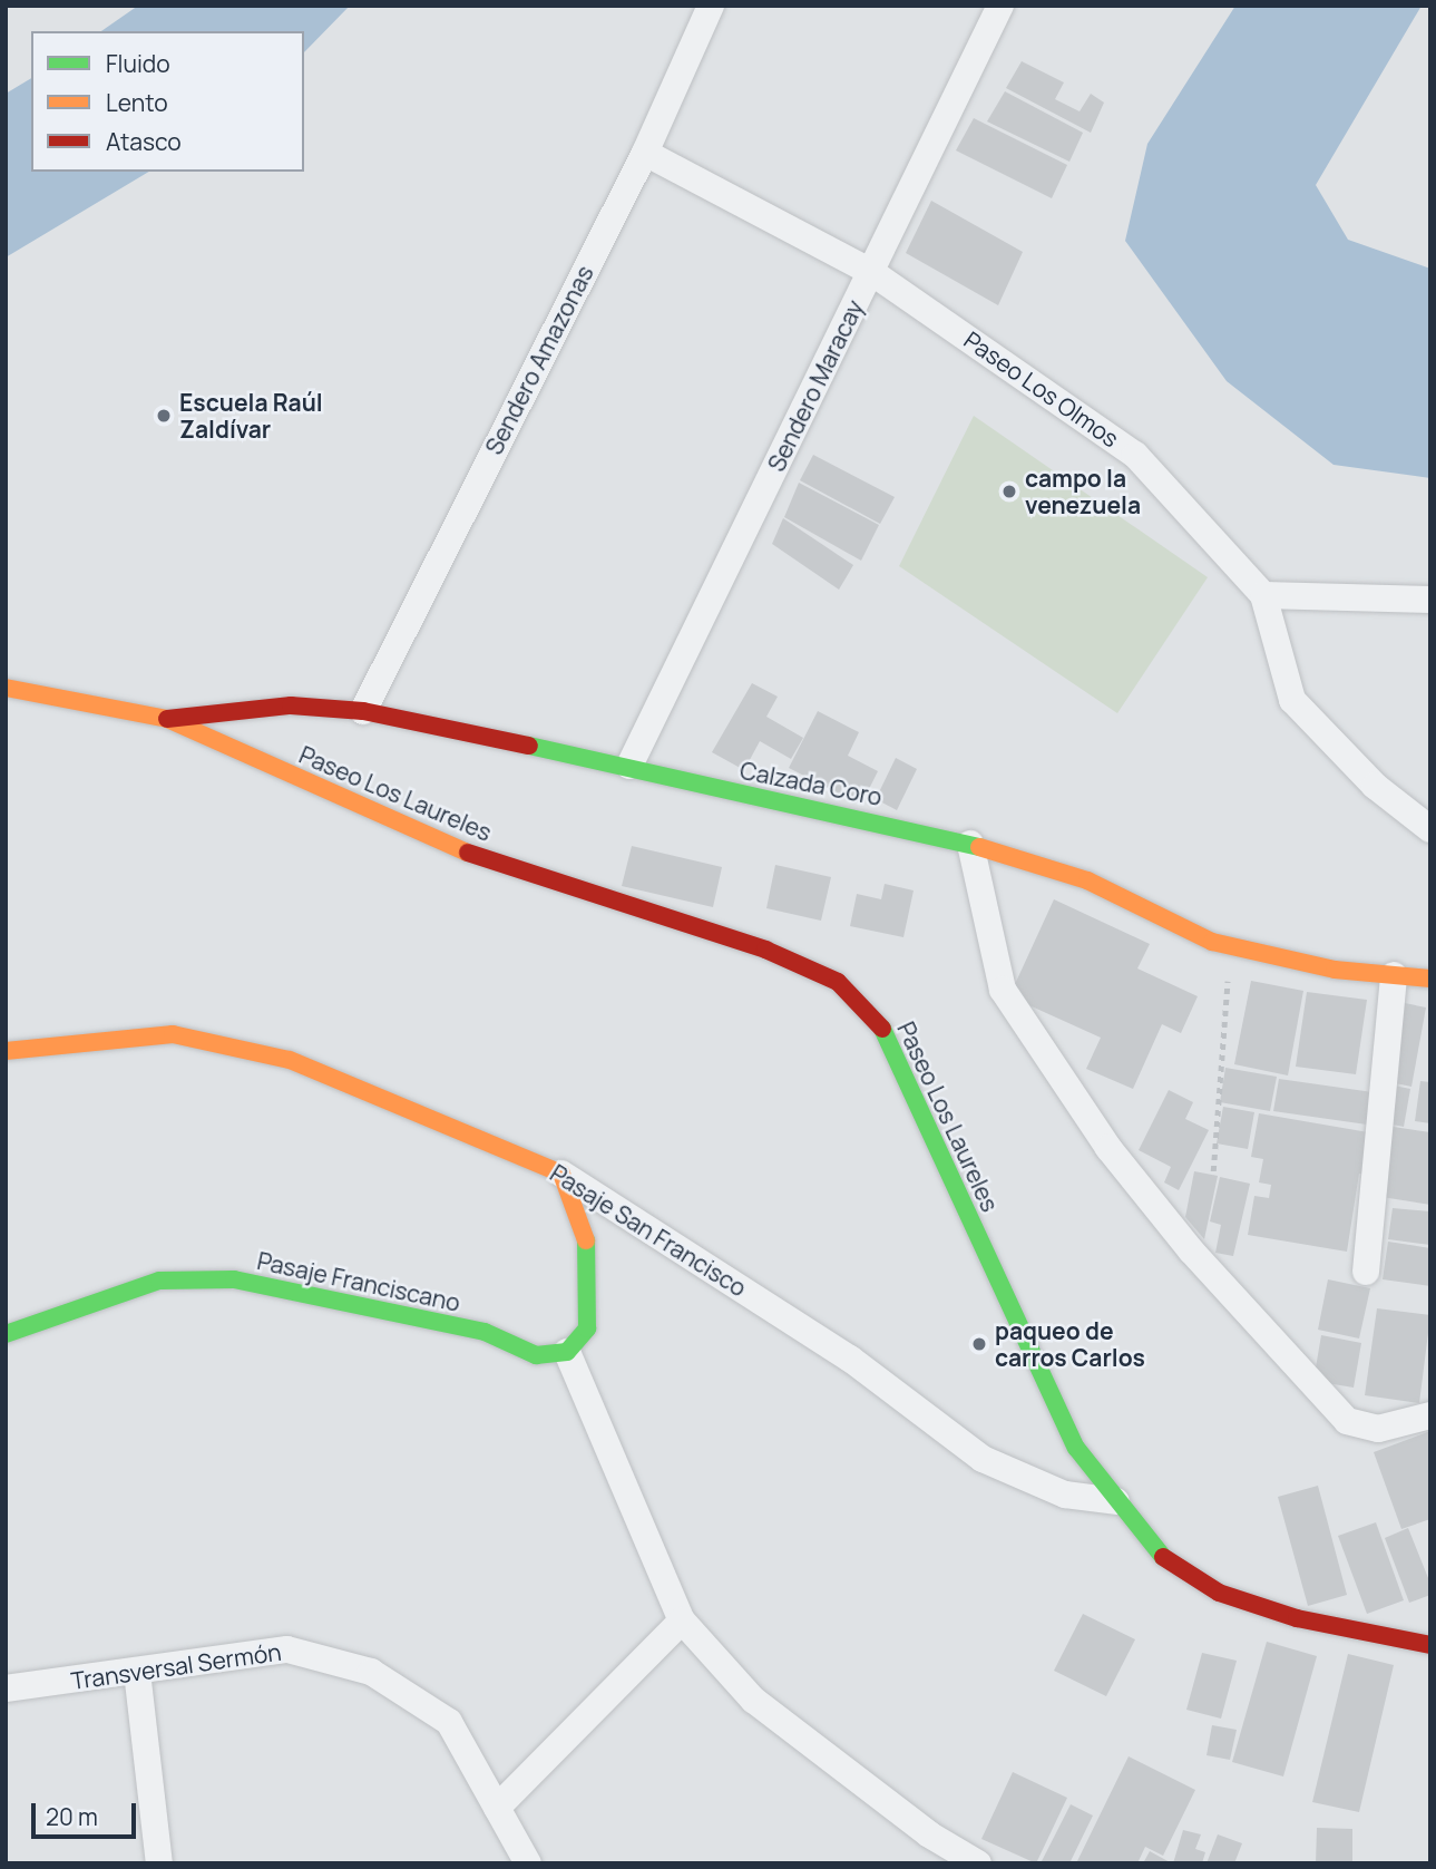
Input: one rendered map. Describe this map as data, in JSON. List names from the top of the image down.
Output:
{
  "streets": {
    "street": [
      "Sendero Amazonas",
      "Sendero Maracay",
      "Paseo Los Olmos",
      "Calzada Coro",
      "Paseo Los Laureles",
      "Pasaje San Francisco",
      "Pasaje Franciscano",
      "Transversal Sermón"
    ]
  },
  "crossings": [
    ["Sendero Amazonas", "Paseo Los Olmos"],
    ["Sendero Amazonas", "Calzada Coro"],
    ["Sendero Maracay", "Paseo Los Olmos"],
    ["Sendero Maracay", "Calzada Coro"],
    ["Calzada Coro", "Paseo Los Laureles"],
    ["Paseo Los Laureles", "Pasaje San Francisco"]
  ],
  "places": ["Escuela Raúl Zaldívar", "campo la venezuela", "paqueo de carros Carlos"],
  "legend": ["Fluido", "Lento", "Atasco"],
  "scale_bar": "20 m"
}
